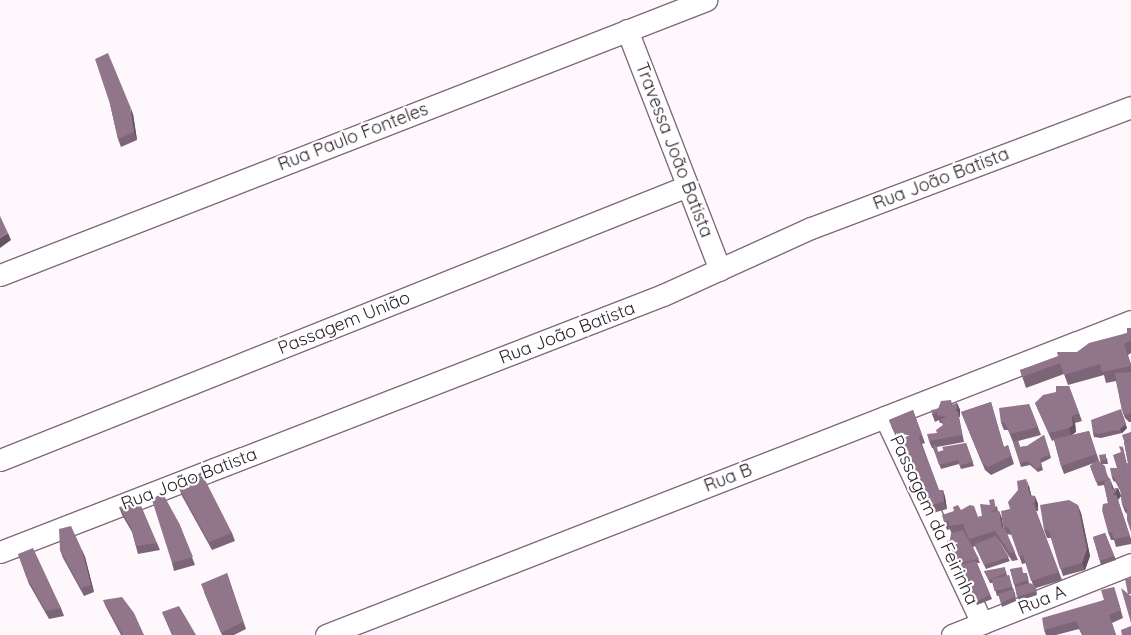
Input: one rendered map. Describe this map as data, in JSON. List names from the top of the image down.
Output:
{
  "streets": {
    "street": [
      "Rua Paulo Fonteles",
      "Travessa João Batista",
      "Rua João Batista",
      "Passagem União",
      "Rua B",
      "Passagem da Feirinha",
      "Rua A"
    ]
  },
  "crossings": [
    ["Rua Paulo Fonteles", "Travessa João Batista"],
    ["Travessa João Batista", "Rua João Batista"],
    ["Travessa João Batista", "Passagem União"],
    ["Rua B", "Passagem da Feirinha"],
    ["Passagem da Feirinha", "Rua A"]
  ]
}
